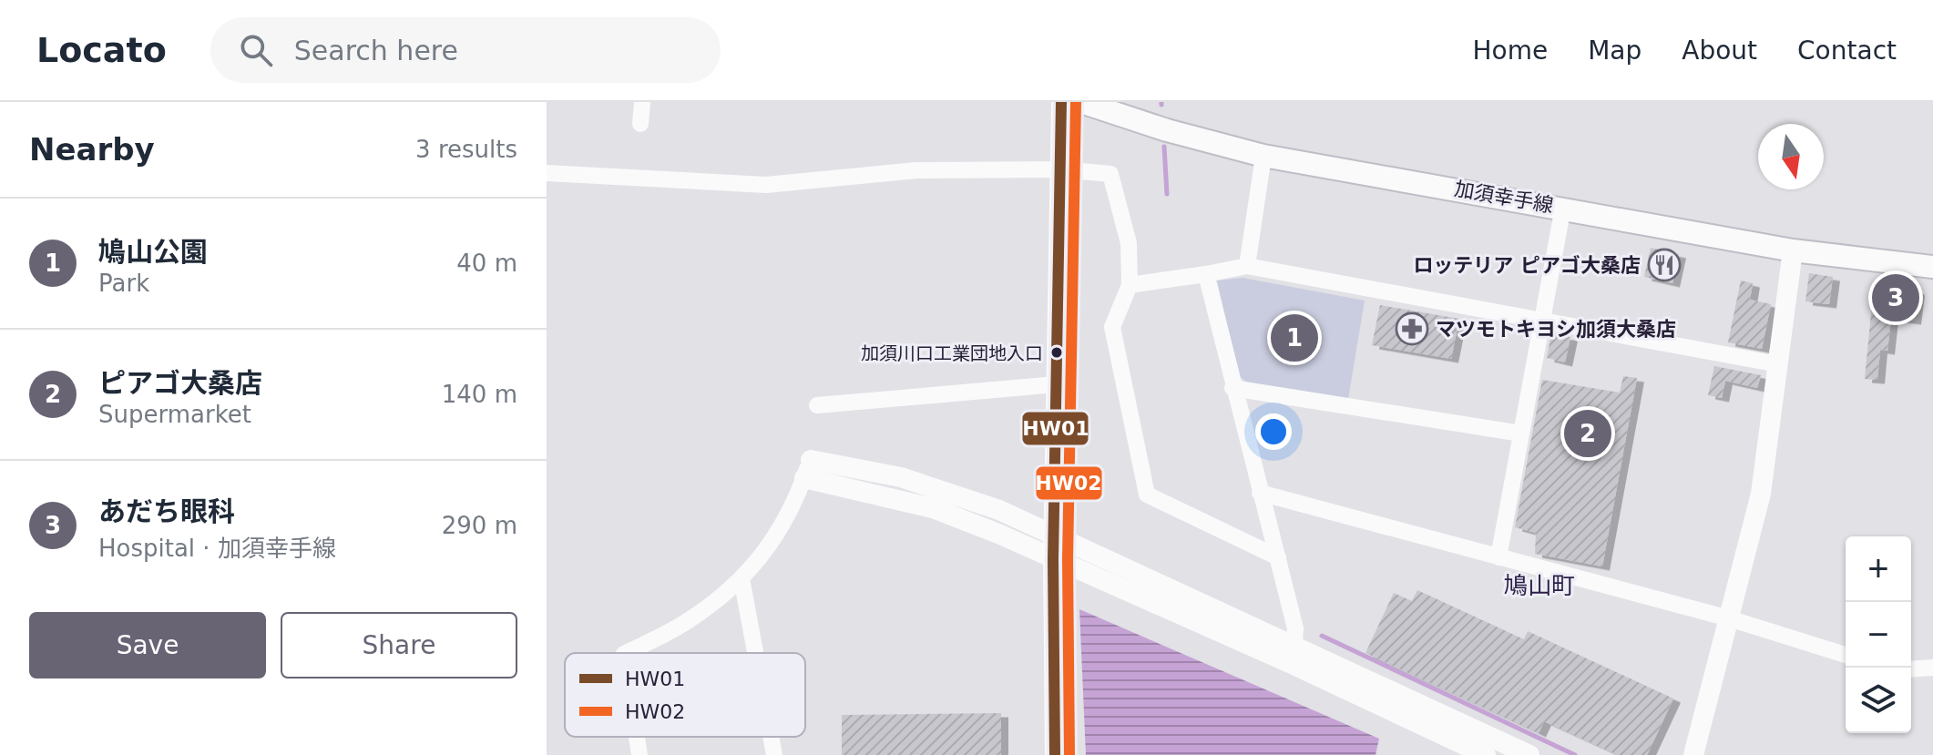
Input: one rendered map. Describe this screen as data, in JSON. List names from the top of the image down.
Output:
{
  "streets": {
    "main road": ["加須幸手線"]
  },
  "districts": ["鳩山町"],
  "places": {
    "restaurant": ["ロッテリア ピアゴ大桑店"],
    "pharmacy": ["マツモトキヨシ加須大桑店"],
    "other": ["加須川口工業団地入口"]
  },
  "lines": ["transit line HW01", "transit line HW02"],
  "legend": ["HW01", "HW02"],
  "north": "bottom",
  "page": {
    "header": "Locato",
    "search": "Search here",
    "nav": [
      "Home",
      "Map",
      "About",
      "Contact"
    ],
    "heading": ["Nearby", "3 results"],
    "list": [
      {
        "mark": "1",
        "name": "鳩山公園",
        "note": "Park",
        "value": "40 m"
      },
      {
        "mark": "2",
        "name": "ピアゴ大桑店",
        "note": "Supermarket",
        "value": "140 m"
      },
      {
        "mark": "3",
        "name": "あだち眼科",
        "note": "Hospital · 加須幸手線",
        "value": "290 m"
      }
    ],
    "pins": ["3", "1", "2"],
    "map_buttons": ["+", "−"],
    "buttons": ["Save", "Share"]
  }
}
